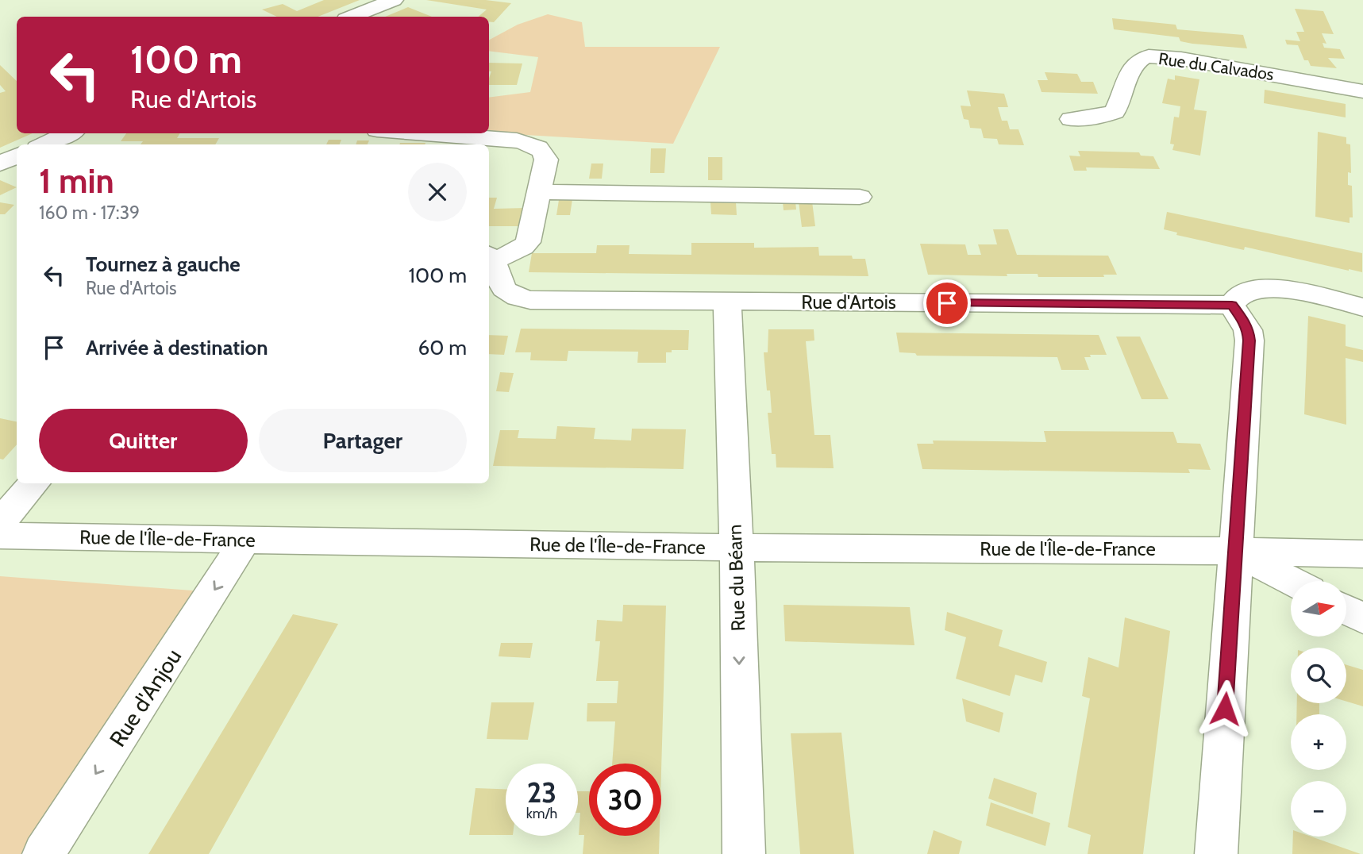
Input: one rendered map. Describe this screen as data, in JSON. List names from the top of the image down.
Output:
{
  "streets": {
    "street": [
      "Rue du Calvados",
      "Rue d'Artois",
      "Rue de l'Île-de-France",
      "Rue du Béarn",
      "Rue d'Anjou"
    ]
  },
  "crossings": [
    ["Rue d'Artois", "Rue du Béarn"],
    ["Rue de l'Île-de-France", "Rue du Béarn"],
    ["Rue de l'Île-de-France", "Rue d'Anjou"]
  ],
  "one_way": ["Rue du Béarn", "Rue d'Anjou"],
  "north": "right",
  "page": {
    "turn": ["100 m", "Rue d'Artois"],
    "heading": ["1 min", "160 m · 17:39"],
    "list": [
      {
        "name": "Tournez à gauche",
        "note": "Rue d'Artois",
        "value": "100 m"
      },
      {
        "name": "Arrivée à destination",
        "value": "60 m"
      }
    ],
    "buttons": ["Quitter", "Partager"],
    "map_buttons": ["+", "−"],
    "speed": "23 km/h",
    "limit": "30"
  }
}
